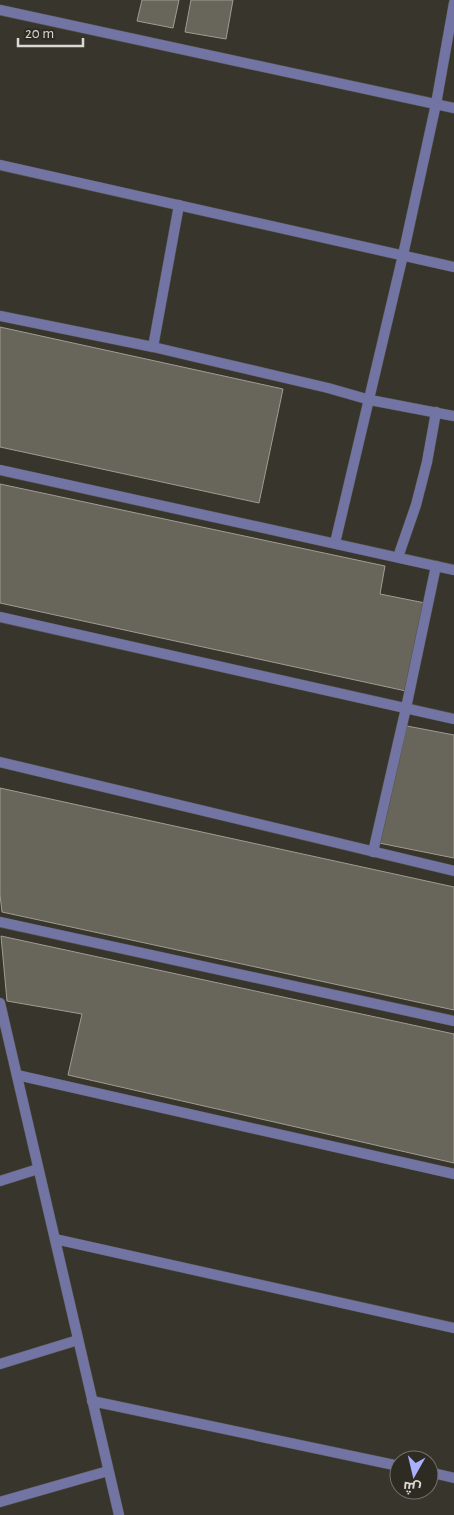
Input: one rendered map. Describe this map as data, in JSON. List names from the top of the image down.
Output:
{
  "scale_bar": "20 m",
  "north": "bottom"
}
